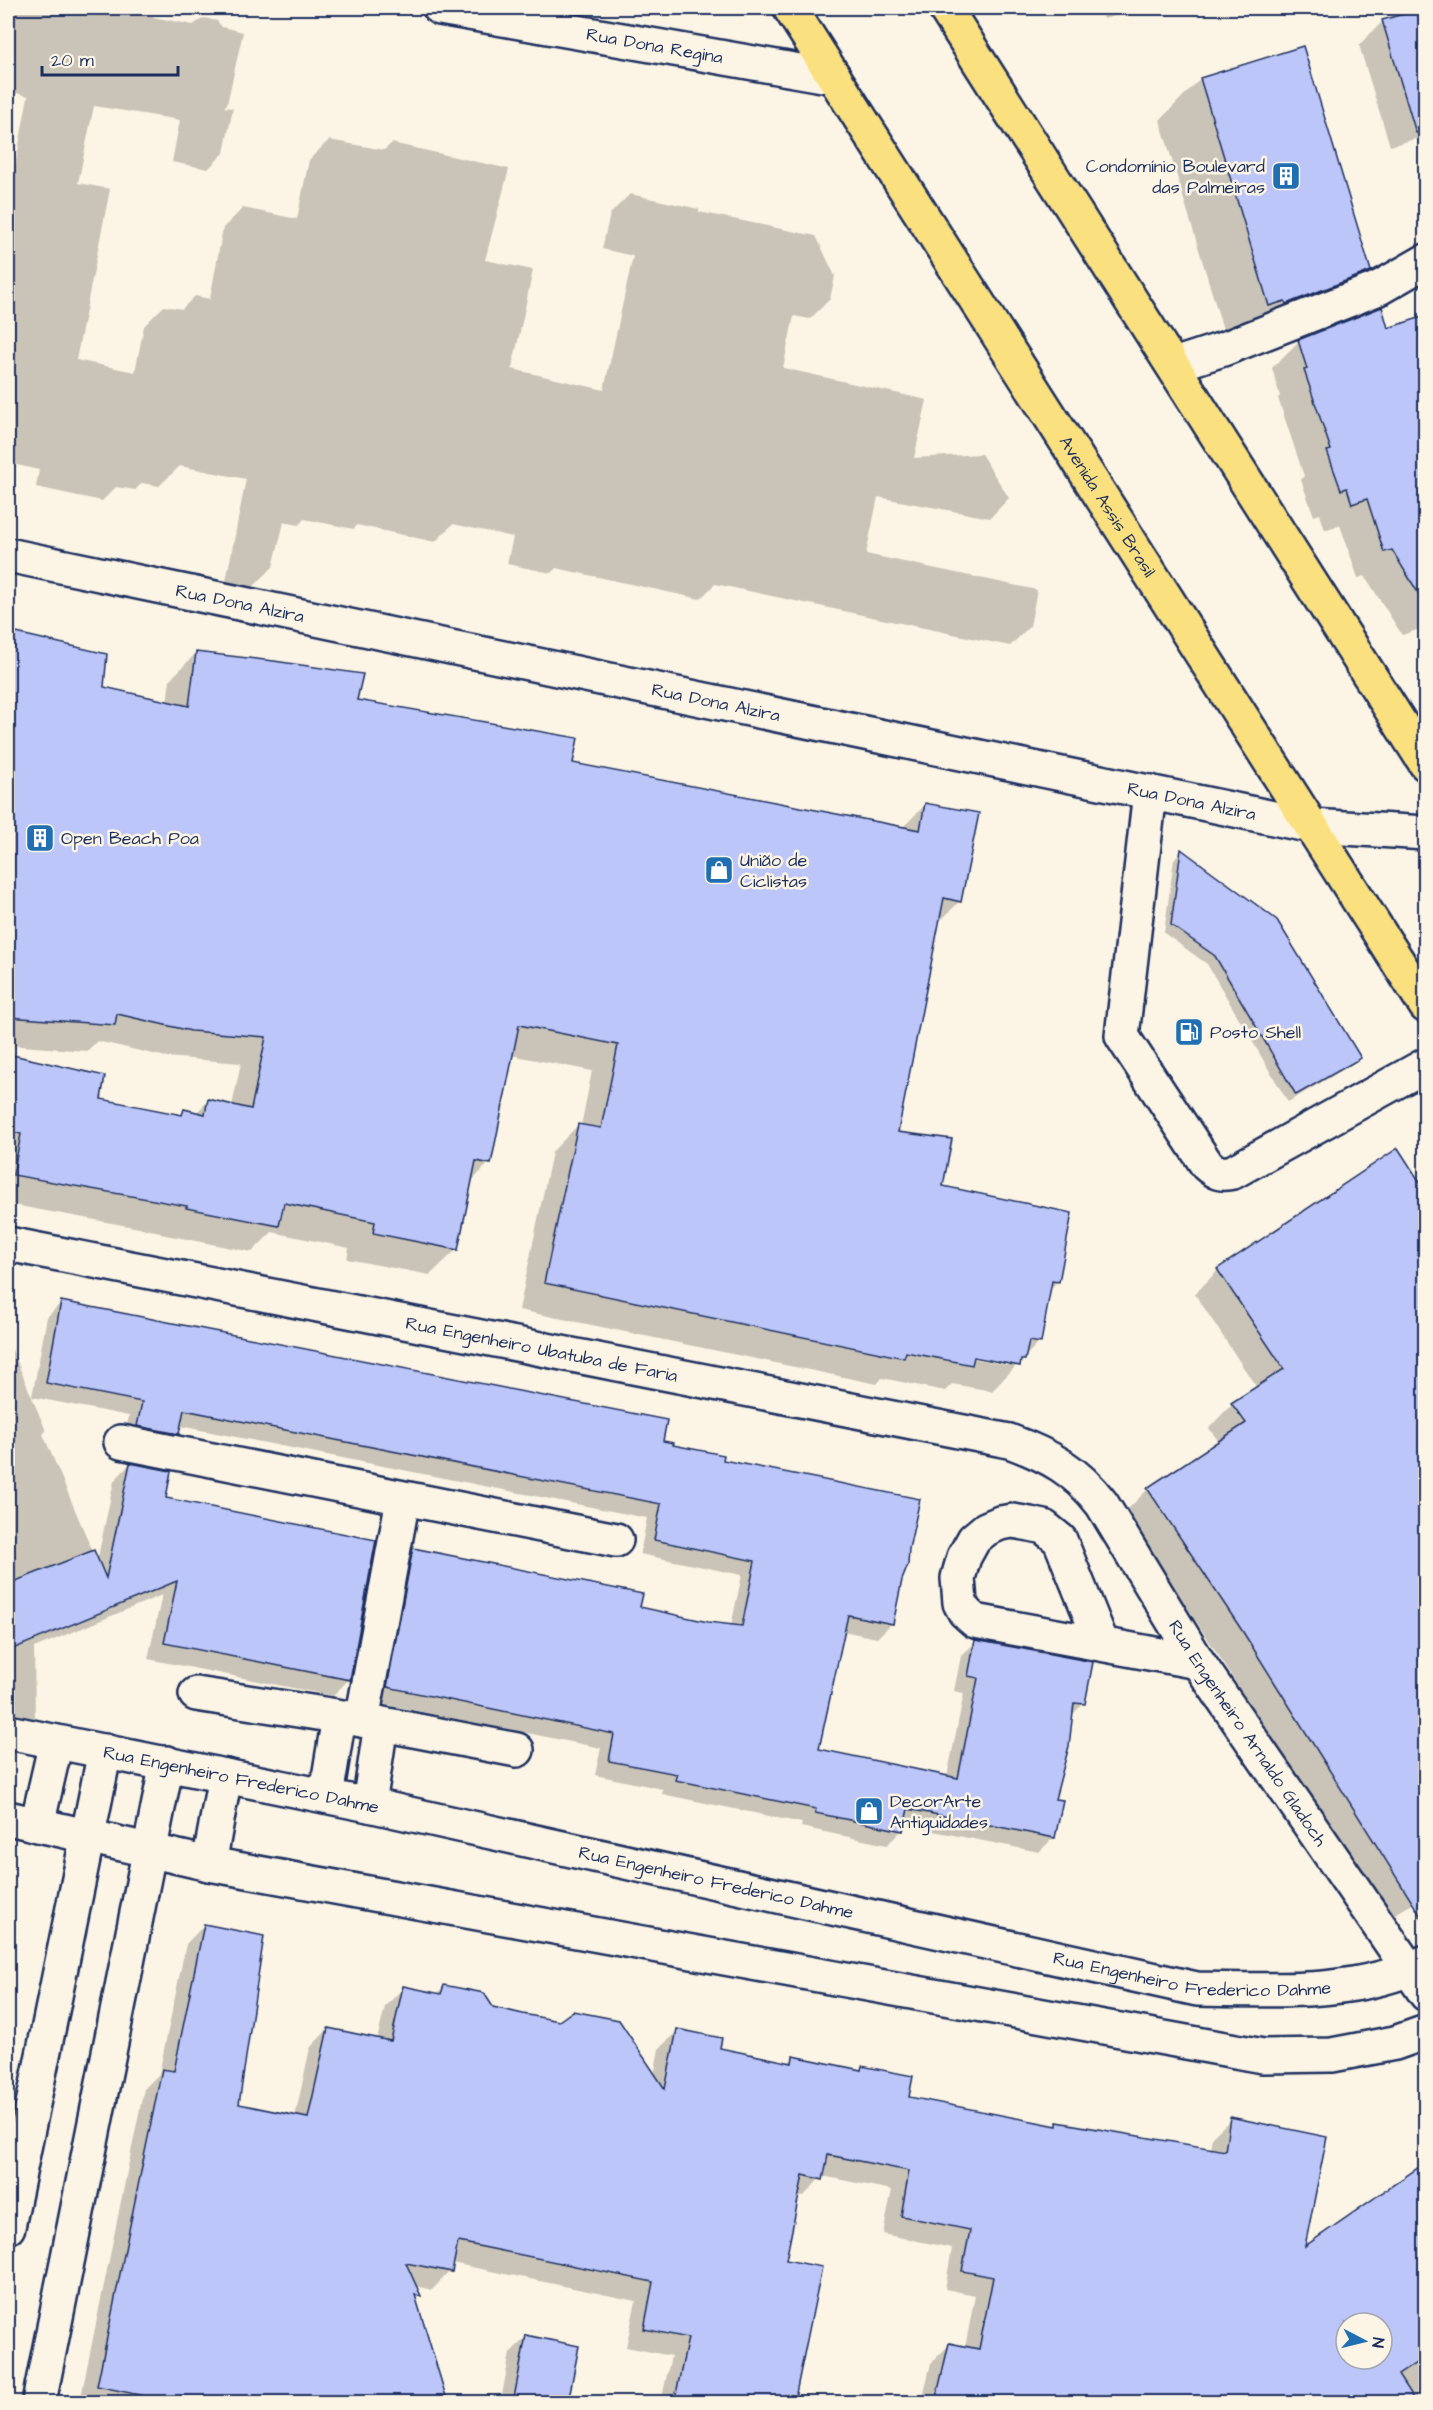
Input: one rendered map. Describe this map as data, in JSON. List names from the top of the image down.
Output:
{
  "streets": {
    "main road": ["Avenida Assis Brasil"],
    "street": [
      "Rua Dona Regina",
      "Rua Dona Alzira",
      "Rua Engenheiro Ubatuba de Faria",
      "Rua Engenheiro Arnaldo Gladoch",
      "Rua Engenheiro Frederico Dahme"
    ]
  },
  "crossings": [
    ["Rua Dona Regina", "Avenida Assis Brasil"],
    ["Avenida Assis Brasil", "Rua Dona Alzira"],
    ["Rua Engenheiro Ubatuba de Faria", "Rua Engenheiro Arnaldo Gladoch"],
    ["Rua Engenheiro Arnaldo Gladoch", "Rua Engenheiro Frederico Dahme"]
  ],
  "places": {
    "building": ["Condomínio Boulevard das Palmeiras", "Open Beach Poa"],
    "shop": ["União de Ciclistas", "DecorArte Antiguidades"],
    "fuel station": ["Posto Shell"]
  },
  "scale_bar": "20 m",
  "north": "right"
}
